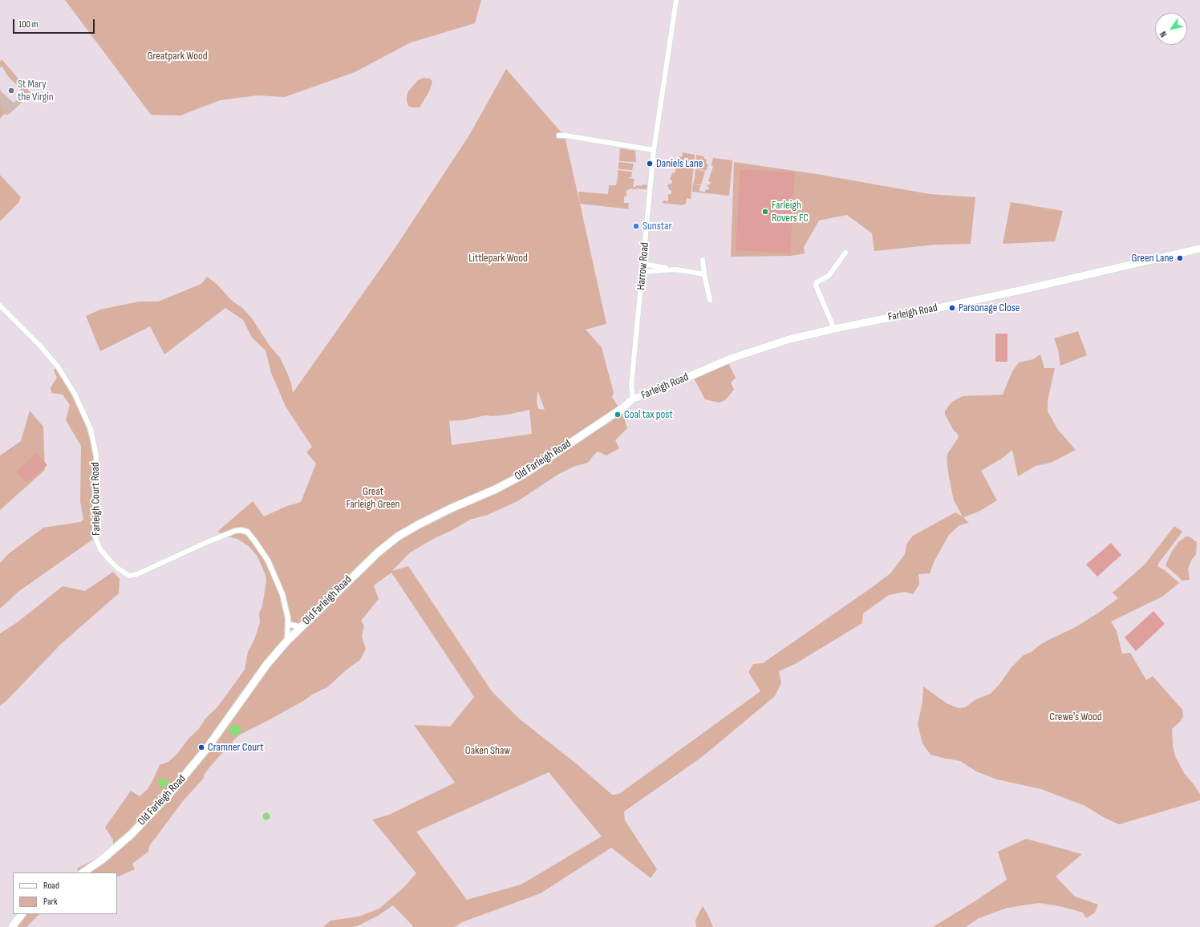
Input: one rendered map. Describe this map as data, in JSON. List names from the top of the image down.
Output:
{
  "streets": {
    "street": [
      "Harrow Road",
      "Farleigh Road",
      "Old Farleigh Road",
      "Farleigh Court Road"
    ]
  },
  "crossings": [
    ["Harrow Road", "Farleigh Road"],
    ["Harrow Road", "Old Farleigh Road"],
    ["Farleigh Road", "Old Farleigh Road"],
    ["Old Farleigh Road", "Farleigh Court Road"]
  ],
  "parks": [
    "Greatpark Wood",
    "Littlepark Wood",
    "Great Farleigh Green",
    "Crewe's Wood",
    "Oaken Shaw"
  ],
  "places": [
    "St Mary the Virgin",
    "Daniels Lane",
    "Farleigh Rovers FC",
    "Sunstar",
    "Green Lane",
    "Parsonage Close",
    "Coal tax post",
    "Cramner Court"
  ],
  "legend": ["Road", "Park"],
  "scale_bar": "100 m",
  "north": "bottom left"
}
